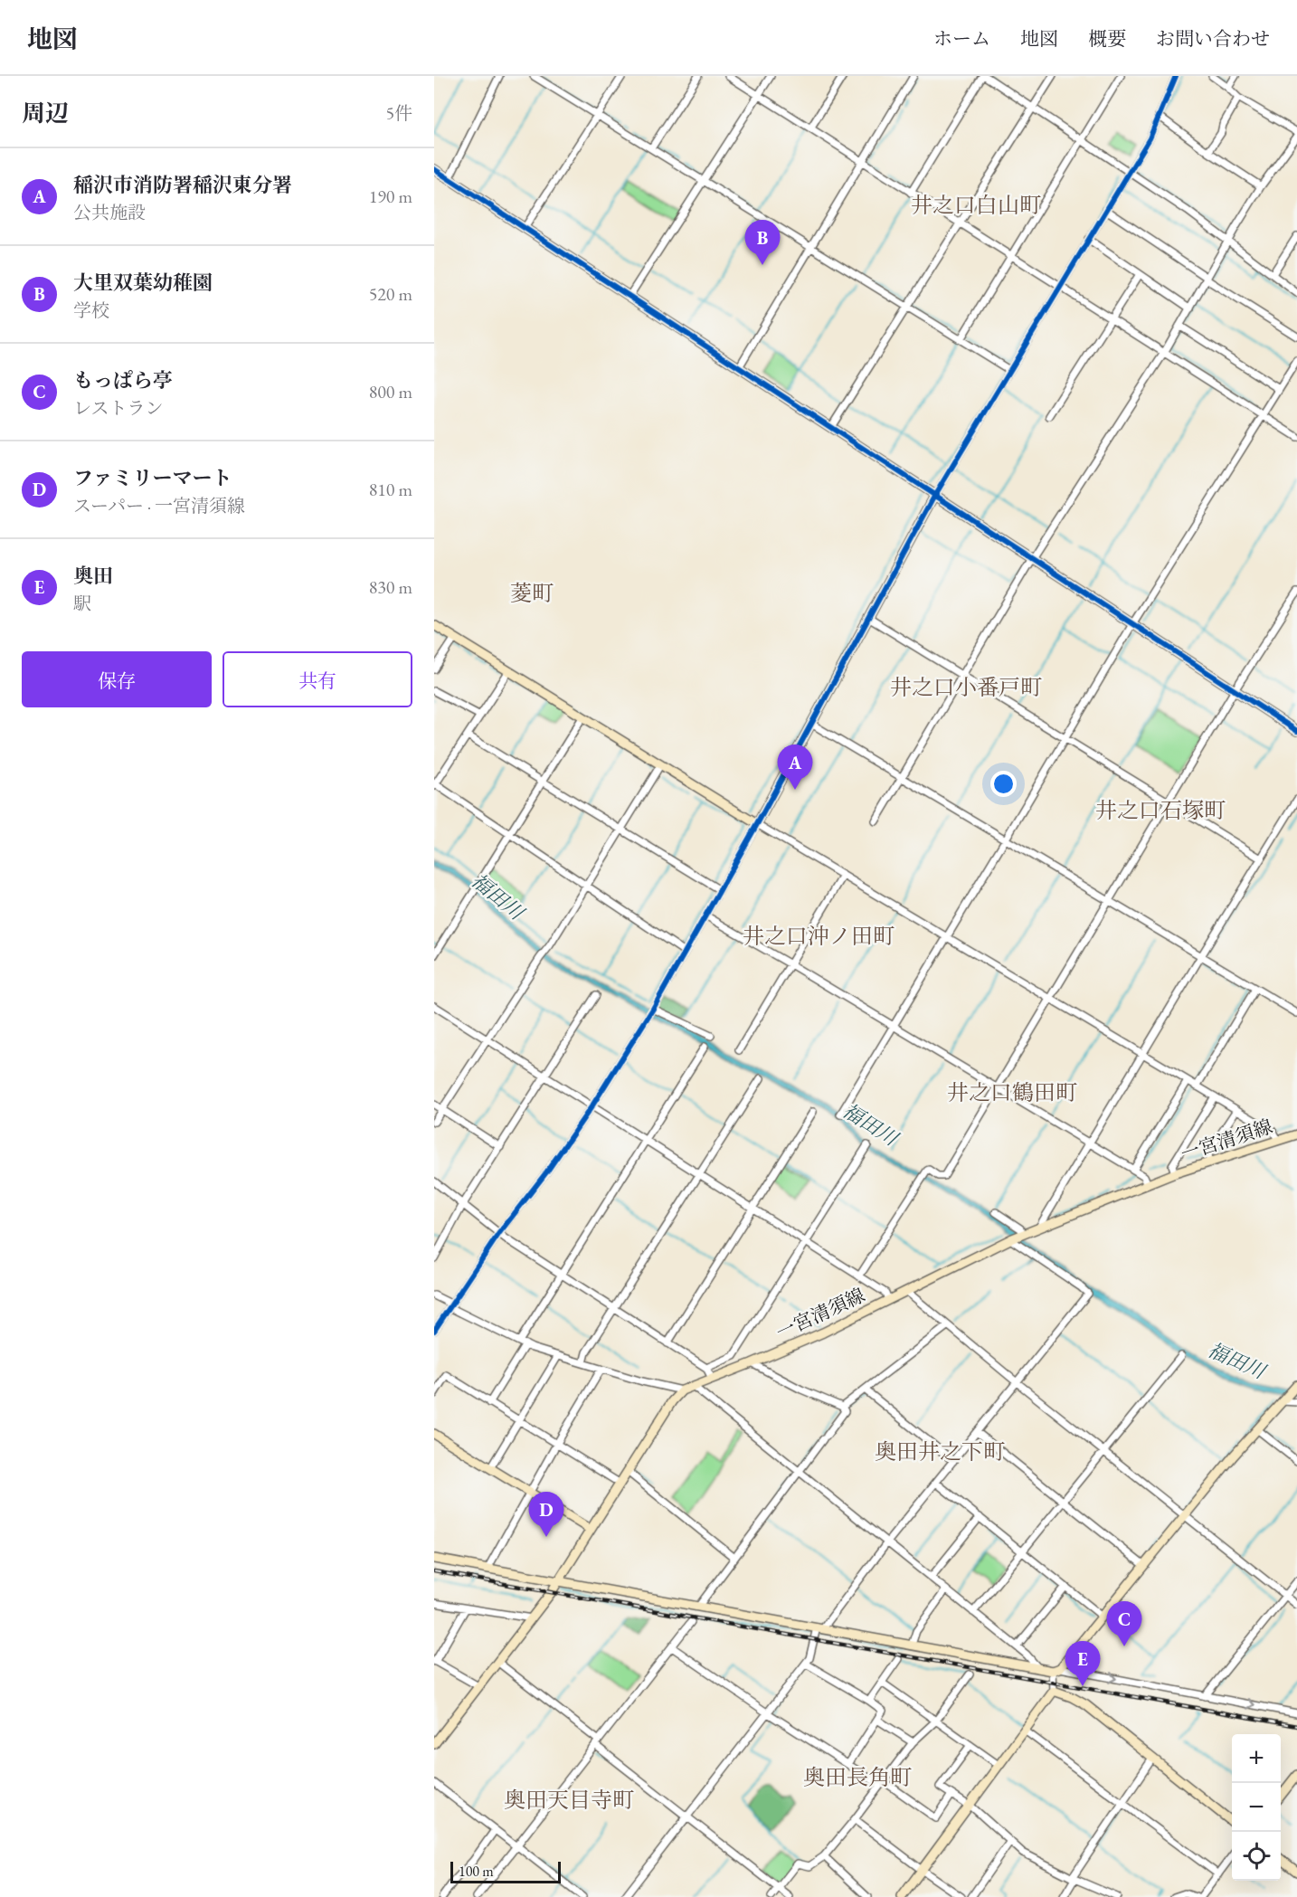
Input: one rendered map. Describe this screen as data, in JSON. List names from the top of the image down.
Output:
{
  "streets": {
    "street": ["一宮清須線"]
  },
  "districts": [
    "井之口白山町",
    "菱町",
    "井之口小番戸町",
    "井之口石塚町",
    "井之口沖ノ田町",
    "井之口鶴田町",
    "奥田井之下町",
    "奥田長角町",
    "奥田天目寺町"
  ],
  "water": ["福田川"],
  "scale_bar": "100 m",
  "page": {
    "header": "地図",
    "nav": [
      "ホーム",
      "地図",
      "概要",
      "お問い合わせ"
    ],
    "heading": ["周辺", "5件"],
    "list": [
      {
        "mark": "A",
        "name": "稲沢市消防署稲沢東分署",
        "note": "公共施設",
        "value": "190 m"
      },
      {
        "mark": "B",
        "name": "大里双葉幼稚園",
        "note": "学校",
        "value": "520 m"
      },
      {
        "mark": "C",
        "name": "もっぱら亭",
        "note": "レストラン",
        "value": "800 m"
      },
      {
        "mark": "D",
        "name": "ファミリーマート",
        "note": "スーパー · 一宮清須線",
        "value": "810 m"
      },
      {
        "mark": "E",
        "name": "奥田",
        "note": "駅",
        "value": "830 m"
      }
    ],
    "pins": [
      "B",
      "A",
      "D",
      "C",
      "E"
    ],
    "buttons": ["保存", "共有"],
    "map_buttons": ["+", "−"],
    "scale": "100 m"
  }
}
